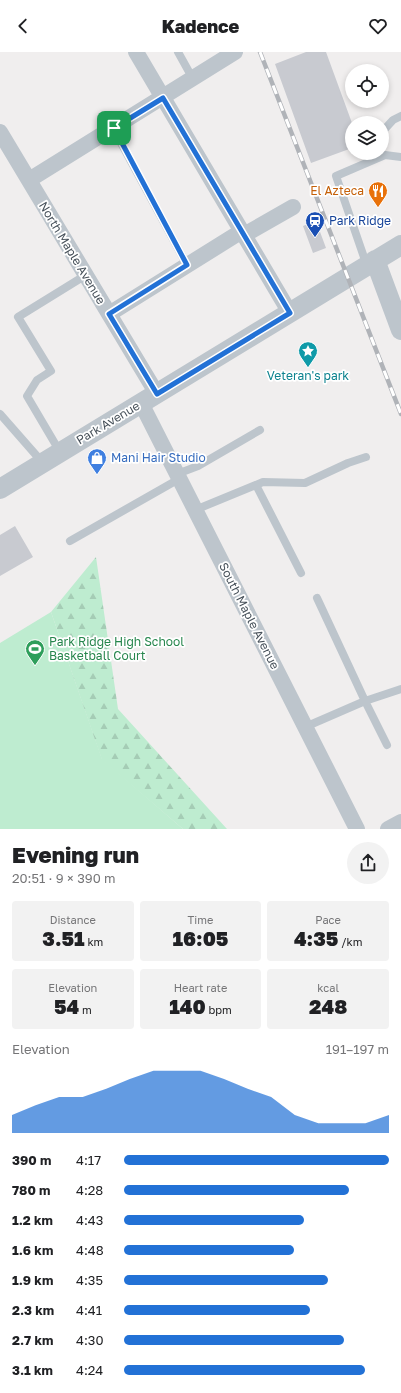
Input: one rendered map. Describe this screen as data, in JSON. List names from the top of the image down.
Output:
{
  "streets": {
    "street": ["North Maple Avenue", "Park Avenue", "South Maple Avenue"]
  },
  "crossings": [
    ["North Maple Avenue", "Park Avenue"],
    ["North Maple Avenue", "South Maple Avenue"],
    ["Park Avenue", "South Maple Avenue"]
  ],
  "places": {
    "restaurant": ["El Azteca"],
    "station": ["Park Ridge"],
    "place": ["Veteran's park"],
    "shop": ["Mani Hair Studio"],
    "sports": ["Park Ridge High School Basketball Court"]
  },
  "page": {
    "header": "Kadence",
    "heading": ["Evening run", "20:51 · 9 × 390 m"],
    "stats": [
      ["Distance", "3.51 km"],
      ["Time", "16:05"],
      ["Pace", "4:35 /km"],
      ["Elevation", "54 m"],
      ["Heart rate", "140 bpm"],
      ["kcal", "248"]
    ],
    "chart": ["Elevation", "191–197 m"],
    "list": [
      {
        "name": "390 m",
        "note": "4:17"
      },
      {
        "name": "780 m",
        "note": "4:28"
      },
      {
        "name": "1.2 km",
        "note": "4:43"
      },
      {
        "name": "1.6 km",
        "note": "4:48"
      },
      {
        "name": "1.9 km",
        "note": "4:35"
      },
      {
        "name": "2.3 km",
        "note": "4:41"
      },
      {
        "name": "2.7 km",
        "note": "4:30"
      },
      {
        "name": "3.1 km",
        "note": "4:24"
      }
    ]
  }
}
